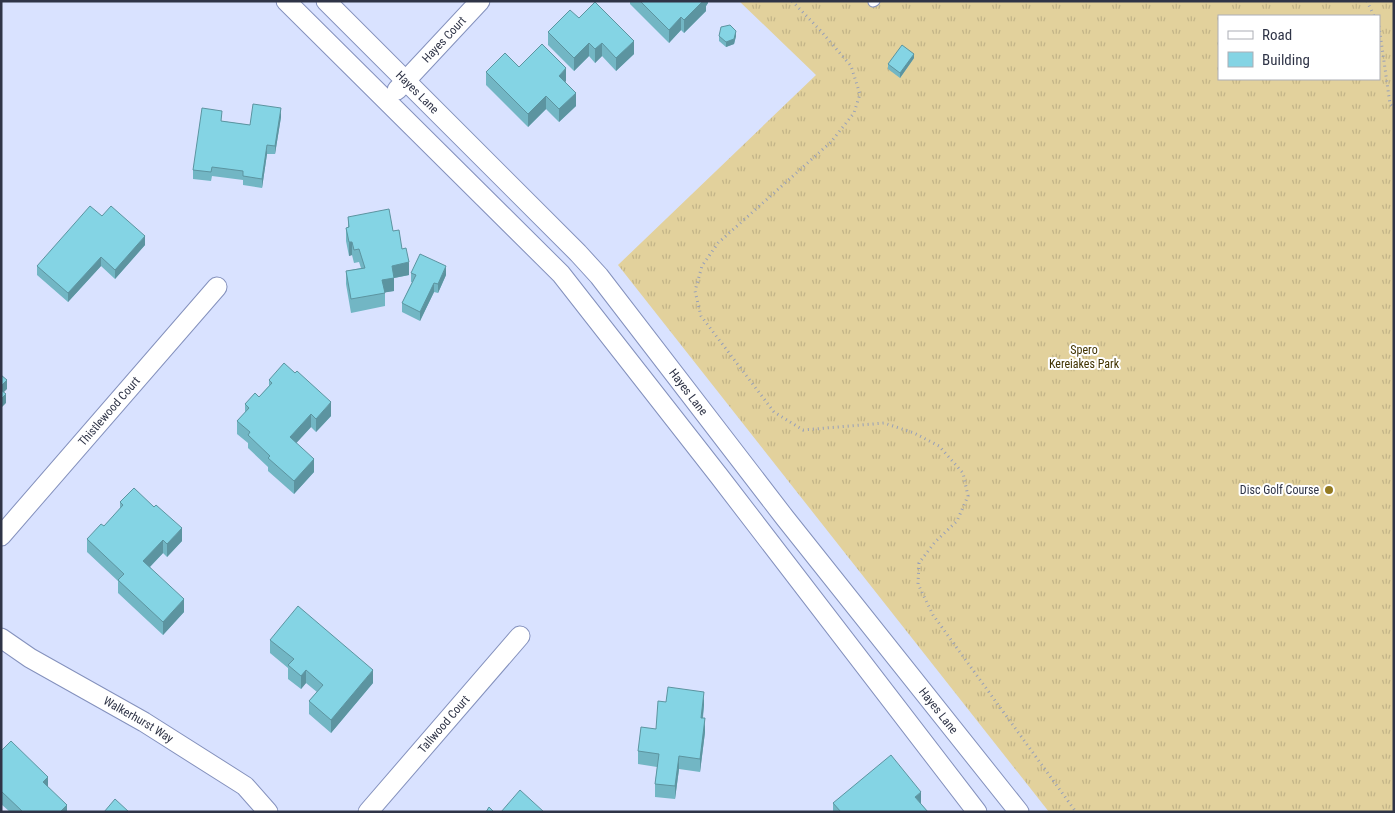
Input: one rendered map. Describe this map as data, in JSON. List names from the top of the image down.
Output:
{
  "streets": {
    "street": [
      "Hayes Court",
      "Hayes Lane",
      "Thistlewood Court",
      "Walkerhurst Way",
      "Tallwood Court"
    ]
  },
  "crossings": [
    ["Hayes Court", "Hayes Lane"]
  ],
  "parks": ["Spero Kereiakes Park"],
  "places": ["Disc Golf Course"],
  "legend": ["Road", "Building"]
}
